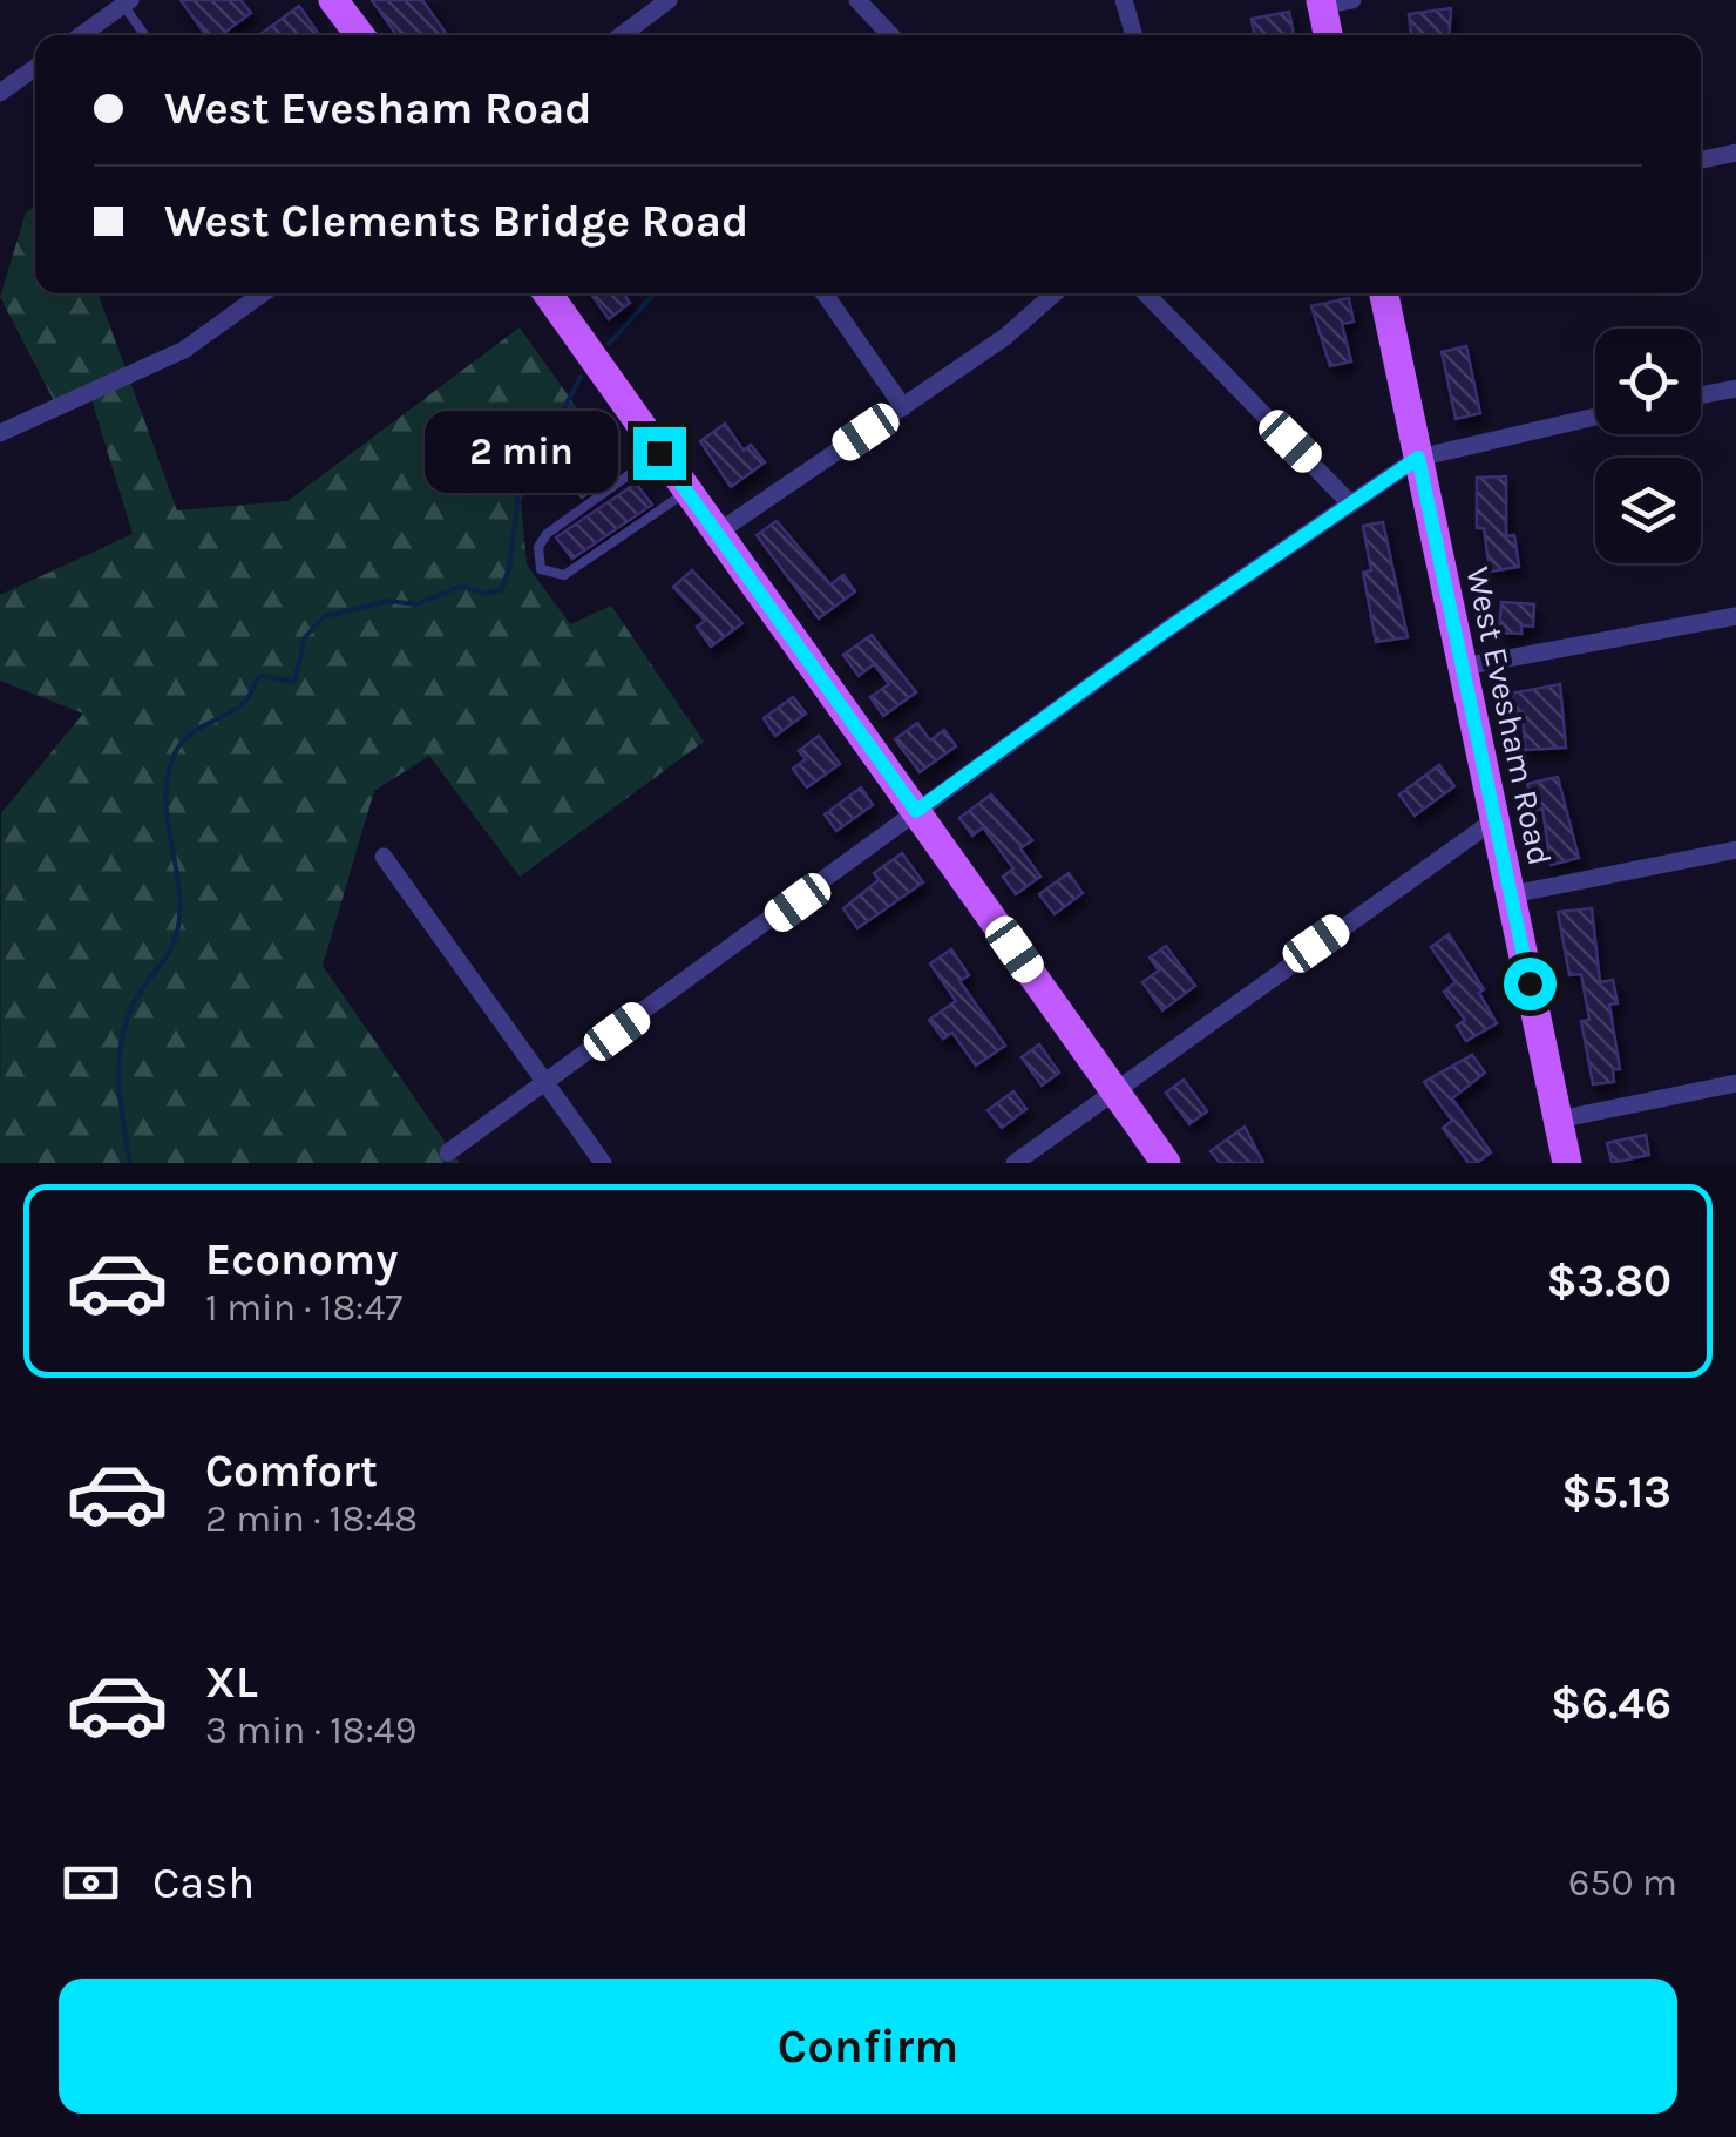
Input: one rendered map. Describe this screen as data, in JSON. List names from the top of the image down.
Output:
{
  "streets": {
    "main road": ["West Evesham Road"]
  },
  "page": {
    "banner": ["West Evesham Road", "West Clements Bridge Road"],
    "bubble": "2 min",
    "list": [
      {
        "name": "Economy",
        "note": "1 min · 18:47",
        "value": "$3.80"
      },
      {
        "name": "Comfort",
        "note": "2 min · 18:48",
        "value": "$5.13"
      },
      {
        "name": "XL",
        "note": "3 min · 18:49",
        "value": "$6.46"
      }
    ],
    "pay": ["Cash", "650 m"],
    "buttons": "Confirm"
  }
}
